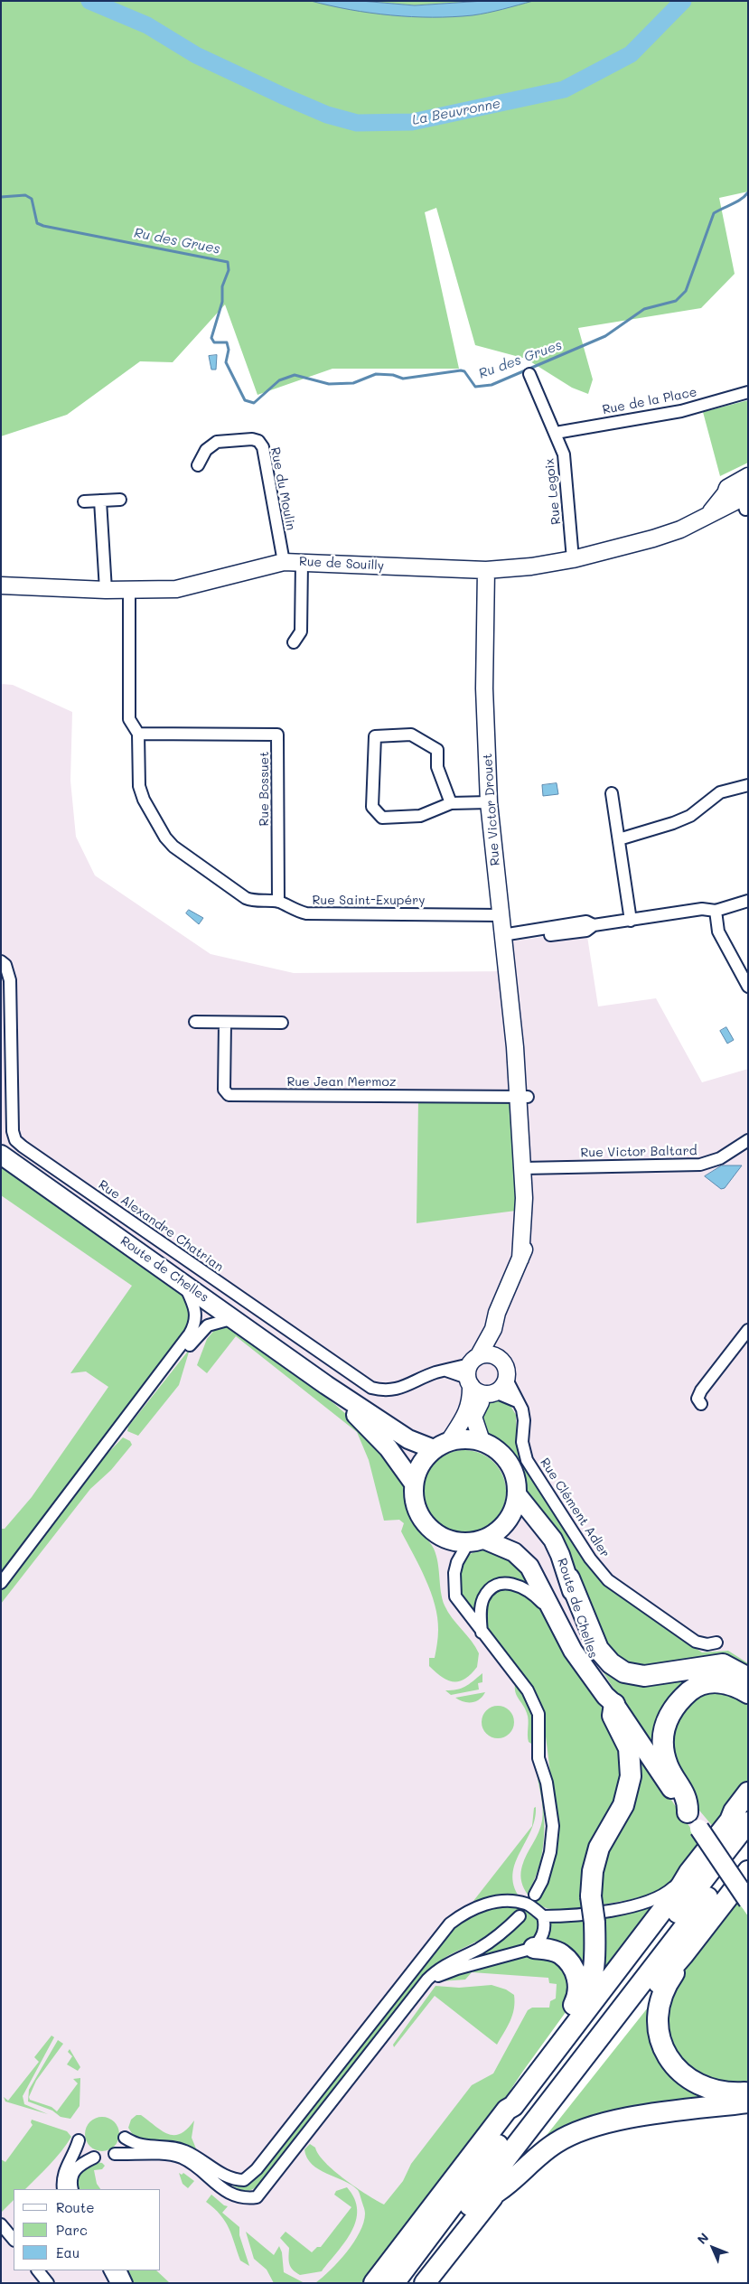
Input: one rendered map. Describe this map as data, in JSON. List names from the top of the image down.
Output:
{
  "streets": {
    "main road": ["Route de Chelles"],
    "street": [
      "Rue de la Place",
      "Rue du Moulin",
      "Rue Legoix",
      "Rue de Souilly",
      "Rue Bossuet",
      "Rue Victor Drouet",
      "Rue Saint-Exupéry",
      "Rue Jean Mermoz",
      "Rue Victor Baltard",
      "Rue Alexandre Chatrian",
      "Rue Clément Adler"
    ]
  },
  "crossings": [
    ["Rue de la Place", "Rue Legoix"],
    ["Rue du Moulin", "Rue de Souilly"],
    ["Rue Legoix", "Rue de Souilly"],
    ["Rue de Souilly", "Rue Victor Drouet"],
    ["Rue de Souilly", "Rue Saint-Exupéry"],
    ["Rue Bossuet", "Rue Saint-Exupéry"],
    ["Rue Victor Drouet", "Rue Saint-Exupéry"],
    ["Rue Victor Drouet", "Rue Jean Mermoz"],
    ["Rue Victor Drouet", "Rue Victor Baltard"],
    ["Rue Victor Drouet", "Rue Alexandre Chatrian"],
    ["Rue Victor Drouet", "Rue Clément Adler"],
    ["Rue Alexandre Chatrian", "Rue Clément Adler"]
  ],
  "water": ["La Beuvronne", "Ru des Grues"],
  "legend": ["Route", "Parc", "Eau"],
  "north": "top left"
}
